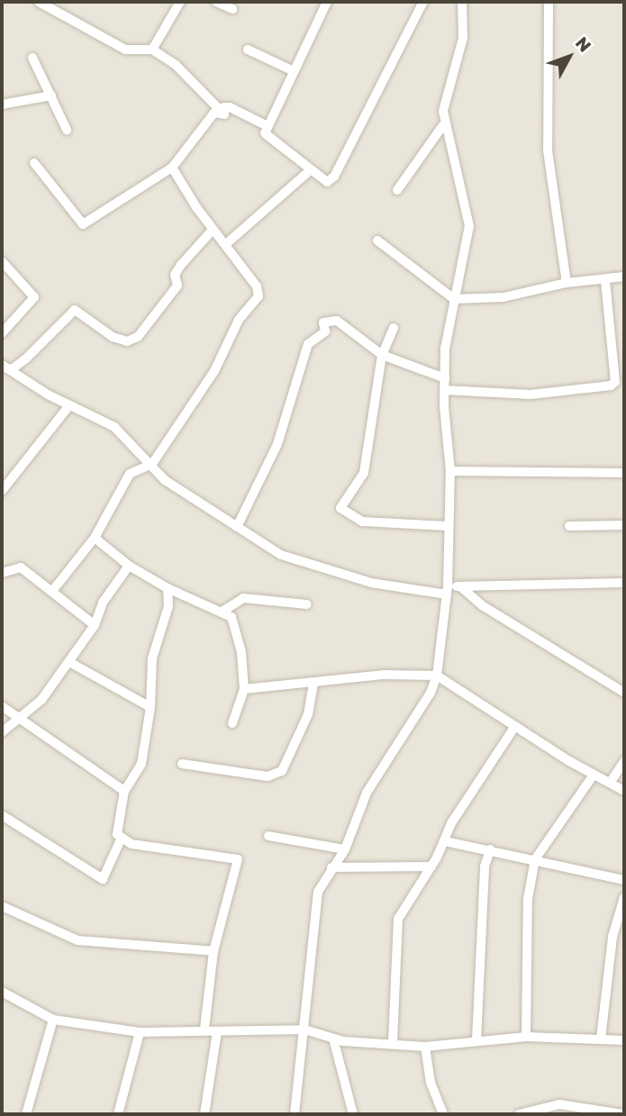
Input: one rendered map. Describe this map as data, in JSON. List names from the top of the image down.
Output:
{
  "north": "top right"
}
